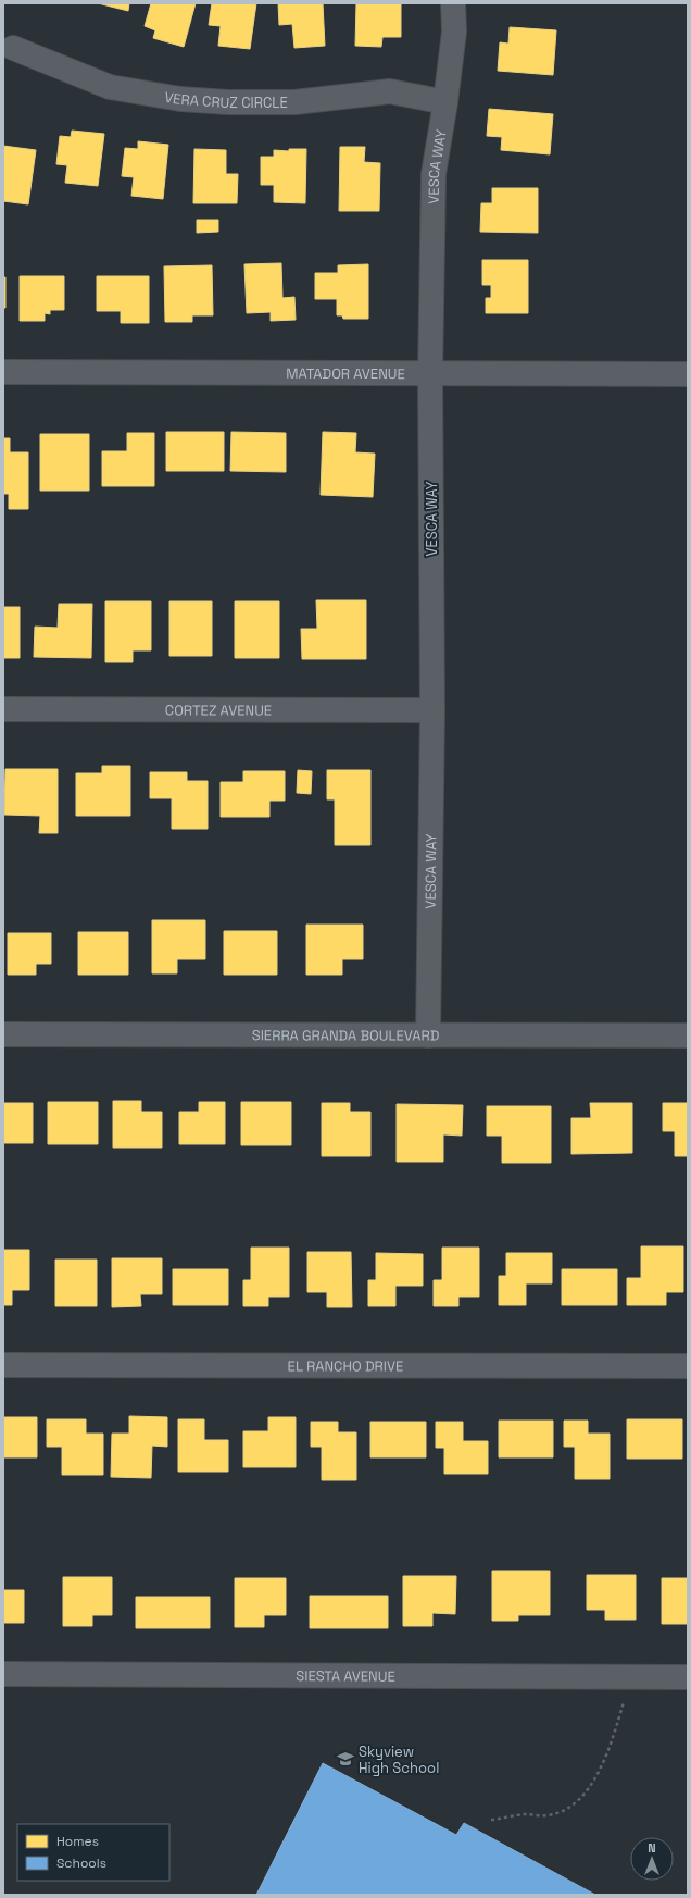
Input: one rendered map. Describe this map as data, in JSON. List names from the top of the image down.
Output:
{
  "streets": {
    "street": [
      "VERA CRUZ CIRCLE",
      "VESCA WAY",
      "MATADOR AVENUE",
      "CORTEZ AVENUE",
      "SIERRA GRANDA BOULEVARD",
      "EL RANCHO DRIVE",
      "SIESTA AVENUE"
    ]
  },
  "crossings": [
    ["VERA CRUZ CIRCLE", "VESCA WAY"],
    ["VESCA WAY", "MATADOR AVENUE"],
    ["VESCA WAY", "CORTEZ AVENUE"],
    ["VESCA WAY", "SIERRA GRANDA BOULEVARD"]
  ],
  "places": {
    "school or university": ["Skyview High School"]
  },
  "legend": ["Homes", "Schools"],
  "north": "top"
}
